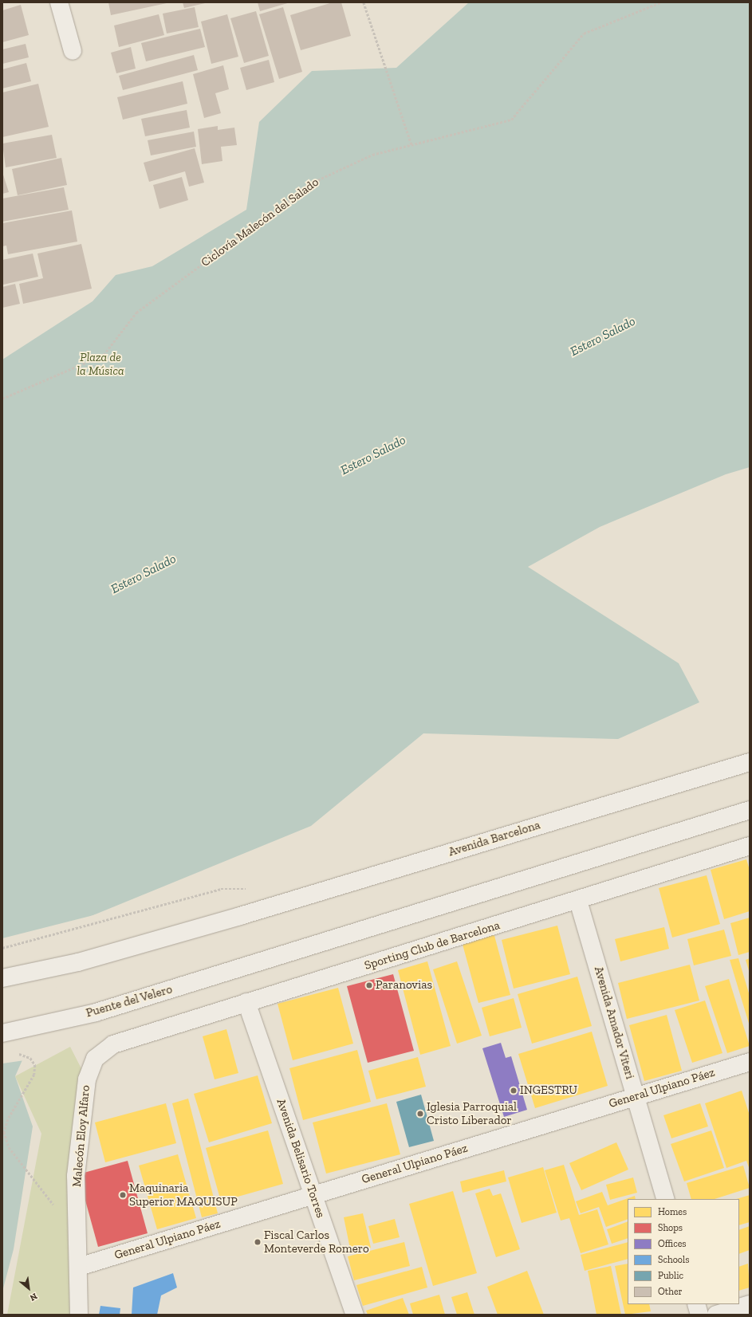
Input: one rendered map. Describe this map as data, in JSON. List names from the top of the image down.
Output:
{
  "streets": {
    "street": [
      "Avenida Barcelona",
      "Sporting Club de Barcelona",
      "Puente del Velero",
      "Avenida Amador Viteri",
      "General Ulpiano Páez",
      "Malecón Eloy Alfaro",
      "Avenida Belisario Torres"
    ],
    "path": ["Ciclovía Malecón del Salado"]
  },
  "crossings": [
    ["Sporting Club de Barcelona", "Avenida Amador Viteri"],
    ["Sporting Club de Barcelona", "Malecón Eloy Alfaro"],
    ["Sporting Club de Barcelona", "Avenida Belisario Torres"],
    ["Avenida Amador Viteri", "General Ulpiano Páez"],
    ["General Ulpiano Páez", "Malecón Eloy Alfaro"],
    ["General Ulpiano Páez", "Avenida Belisario Torres"]
  ],
  "water": ["Estero Salado"],
  "parks": ["Plaza de la Música"],
  "places": [
    "Paranovias",
    "INGESTRU",
    "Iglesia Parroquial Cristo Liberador",
    "Maquinaria Superior MAQUISUP",
    "Fiscal Carlos Monteverde Romero"
  ],
  "legend": [
    "Homes",
    "Shops",
    "Offices",
    "Schools",
    "Public",
    "Other"
  ],
  "north": "bottom right"
}
